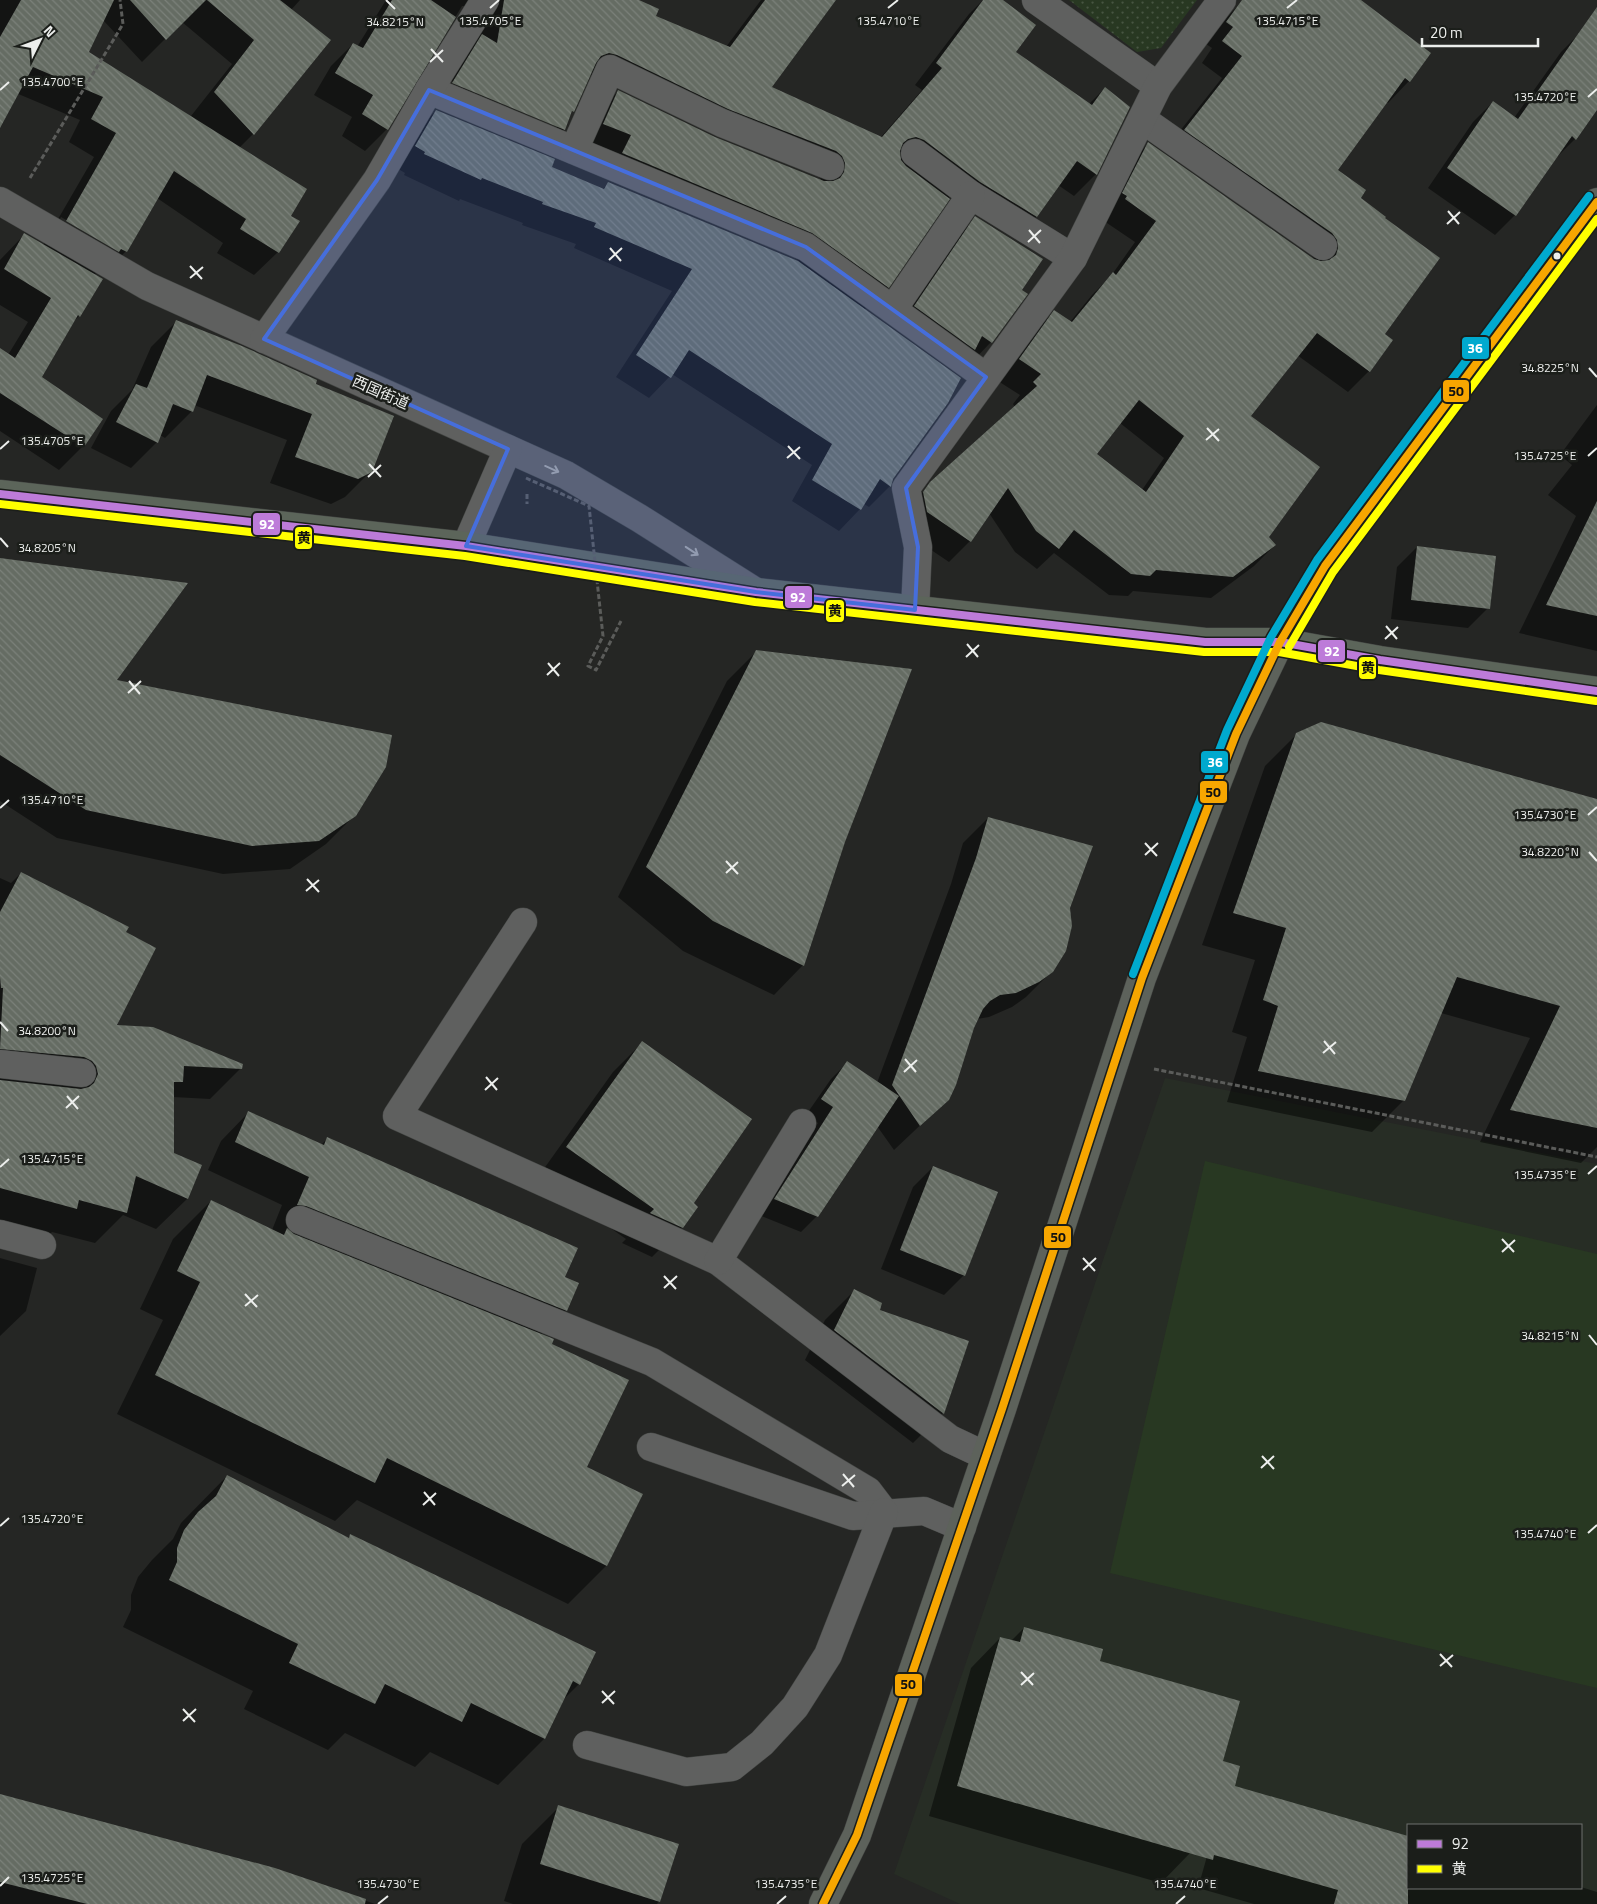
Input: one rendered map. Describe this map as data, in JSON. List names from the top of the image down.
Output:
{
  "streets": {
    "street": ["西国街道"]
  },
  "lines": [
    "transit line 36",
    "transit line 50",
    "transit line 黄",
    "transit line 92"
  ],
  "legend": ["92", "黄"],
  "scale_bar": "20 m",
  "north": "top right",
  "coordinates": [
    "135.4705°E",
    "135.4715°E",
    "135.4710°E",
    "34.8215°N",
    "135.4700°E",
    "135.4720°E",
    "34.8225°N",
    "135.4725°E",
    "34.8205°N",
    "135.4730°E",
    "34.8220°N",
    "34.8200°N",
    "135.4735°E",
    "135.4740°E"
  ]
}
